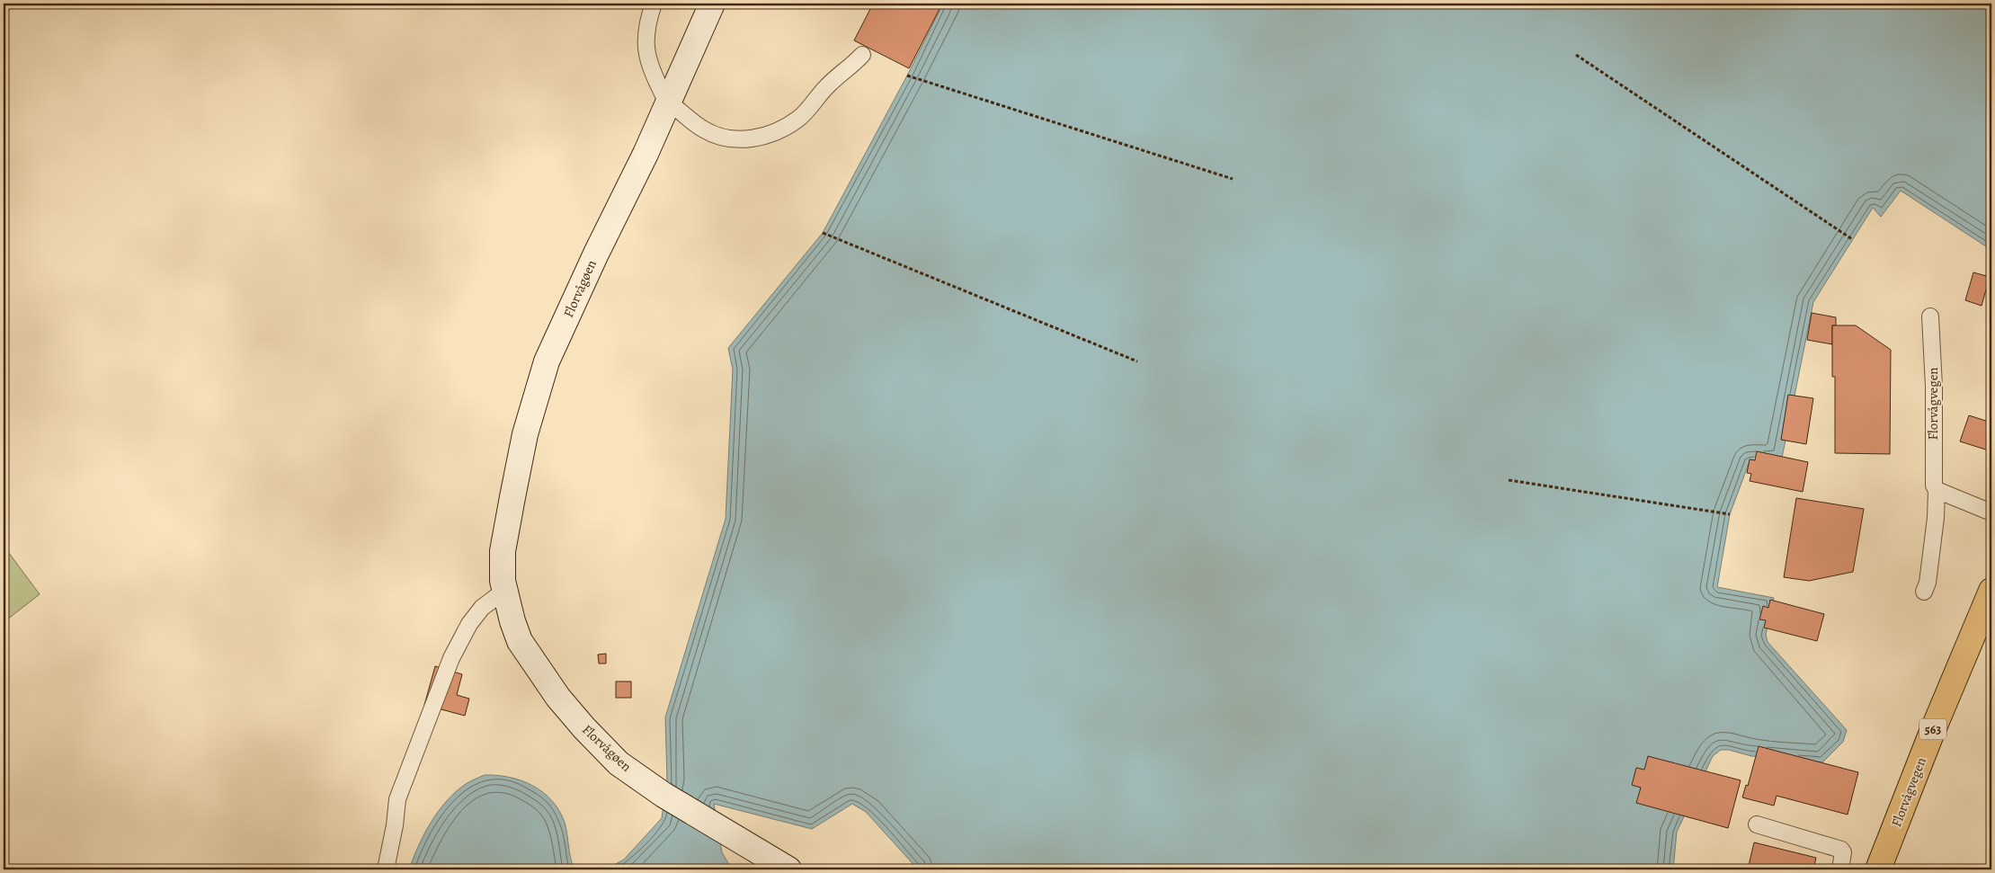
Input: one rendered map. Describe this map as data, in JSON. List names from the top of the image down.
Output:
{
  "streets": {
    "main road": ["Florvågøen", "Florvågvegen", "563"]
  }
}
